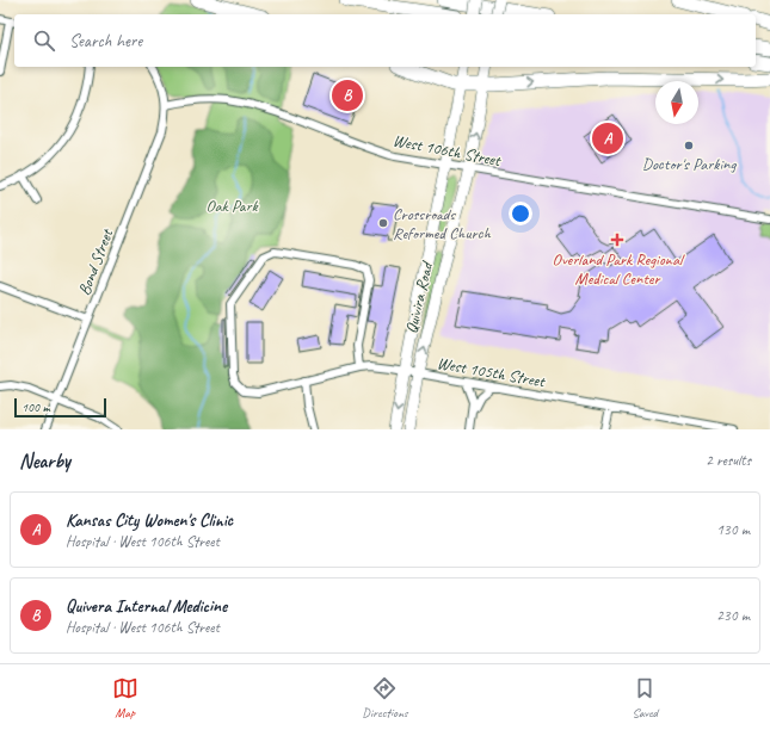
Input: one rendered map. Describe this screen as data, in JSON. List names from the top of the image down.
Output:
{
  "streets": {
    "main road": ["Quivira Road"],
    "street": ["West 106th Street", "Bond Street", "West 105th Street"]
  },
  "crossings": [
    ["West 106th Street", "Bond Street"],
    ["West 106th Street", "Quivira Road"],
    ["Quivira Road", "West 105th Street"]
  ],
  "parks": ["Oak Park"],
  "places": {
    "other": ["Doctor's Parking", "Crossroads Reformed Church"],
    "health": ["Overland Park Regional Medical Center"]
  },
  "scale_bar": "100 m",
  "north": "bottom",
  "page": {
    "search": "Search here",
    "pins": ["B", "A"],
    "scale": "100 m",
    "heading": ["Nearby", "2 results"],
    "list": [
      {
        "mark": "A",
        "name": "Kansas City Women's Clinic",
        "note": "Hospital · West 106th Street",
        "value": "130 m"
      },
      {
        "mark": "B",
        "name": "Quivera Internal Medicine",
        "note": "Hospital · West 106th Street",
        "value": "230 m"
      }
    ],
    "nav": ["Map", "Directions", "Saved"]
  }
}
